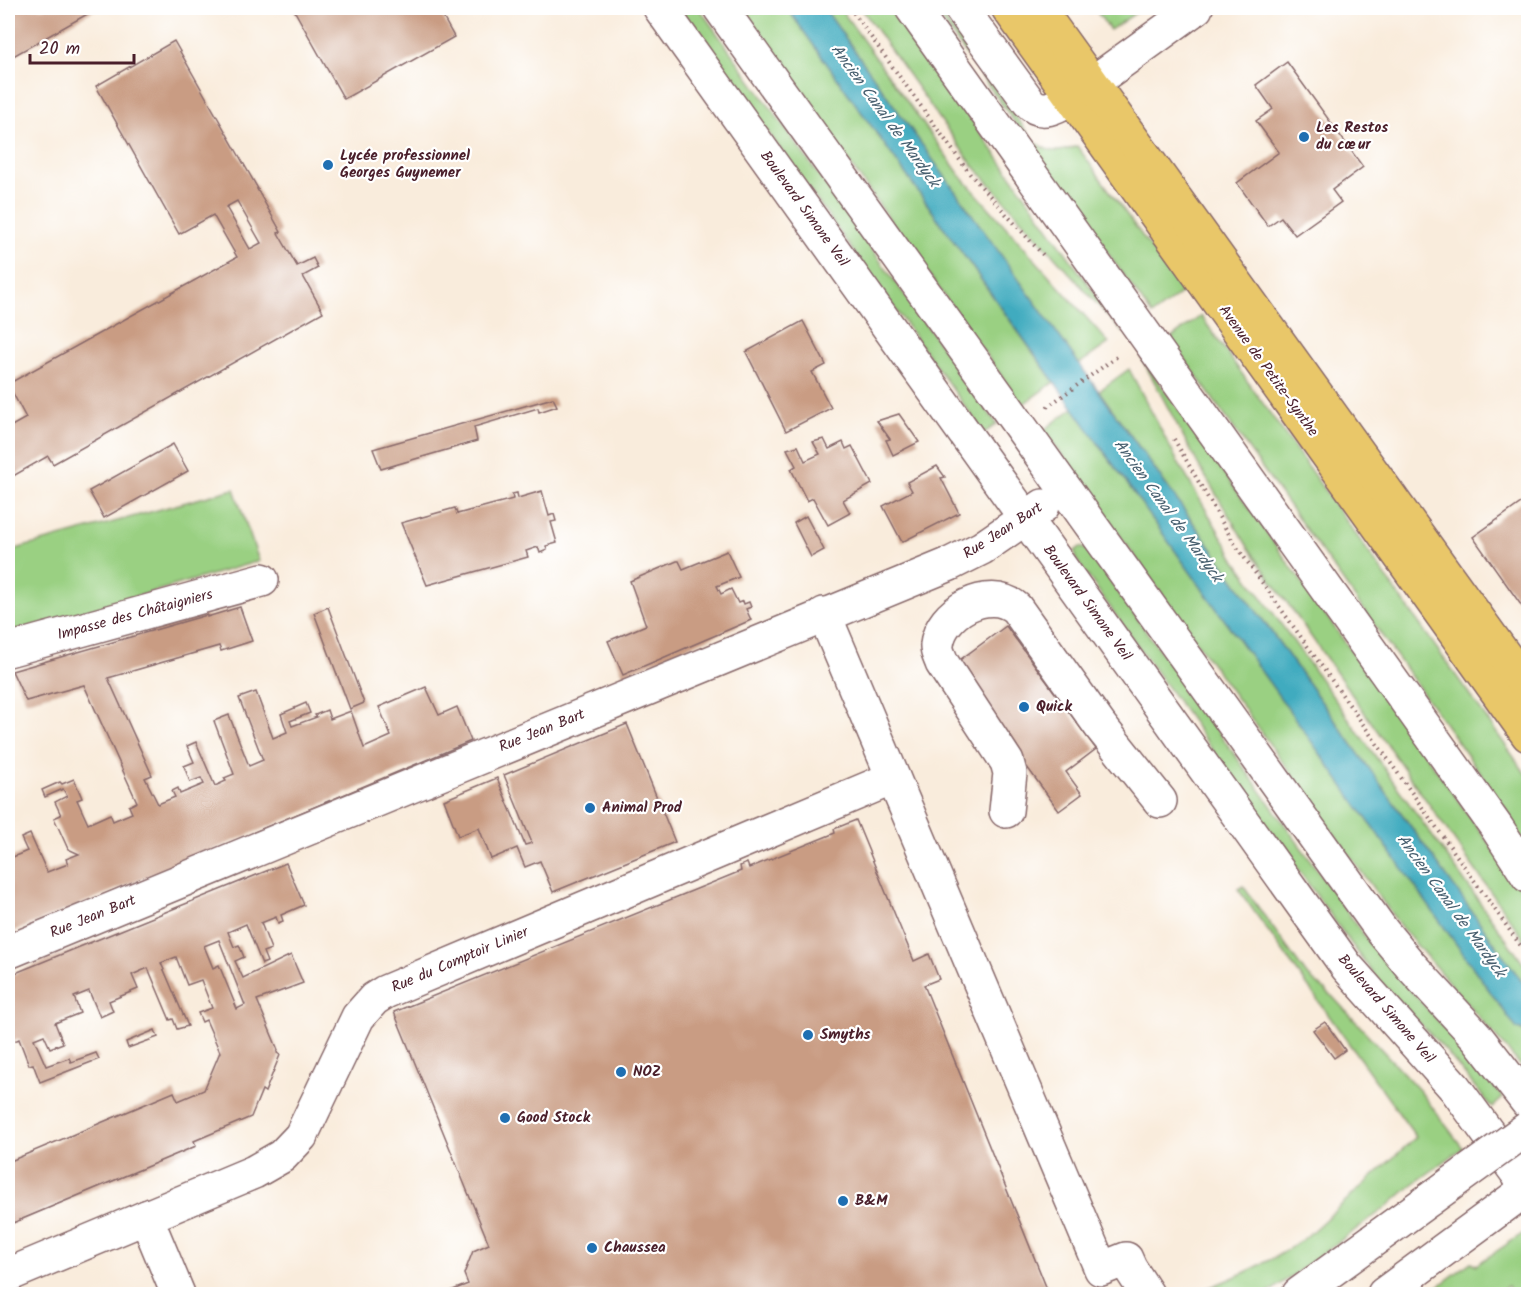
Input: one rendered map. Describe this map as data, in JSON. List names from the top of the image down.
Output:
{
  "streets": {
    "main road": ["Avenue de Petite-Synthe"],
    "street": [
      "Boulevard Simone Veil",
      "Rue Jean Bart",
      "Impasse des Châtaigniers",
      "Rue du Comptoir Linier"
    ]
  },
  "crossings": [
    ["Boulevard Simone Veil", "Rue Jean Bart"]
  ],
  "water": ["Ancien Canal de Mardyck"],
  "places": [
    "Les Restos du cœur",
    "Lycée professionnel Georges Guynemer",
    "Quick",
    "Animal Prod",
    "Smyths",
    "NOZ",
    "Good Stock",
    "B&M",
    "Chaussea"
  ],
  "scale_bar": "20 m"
}
